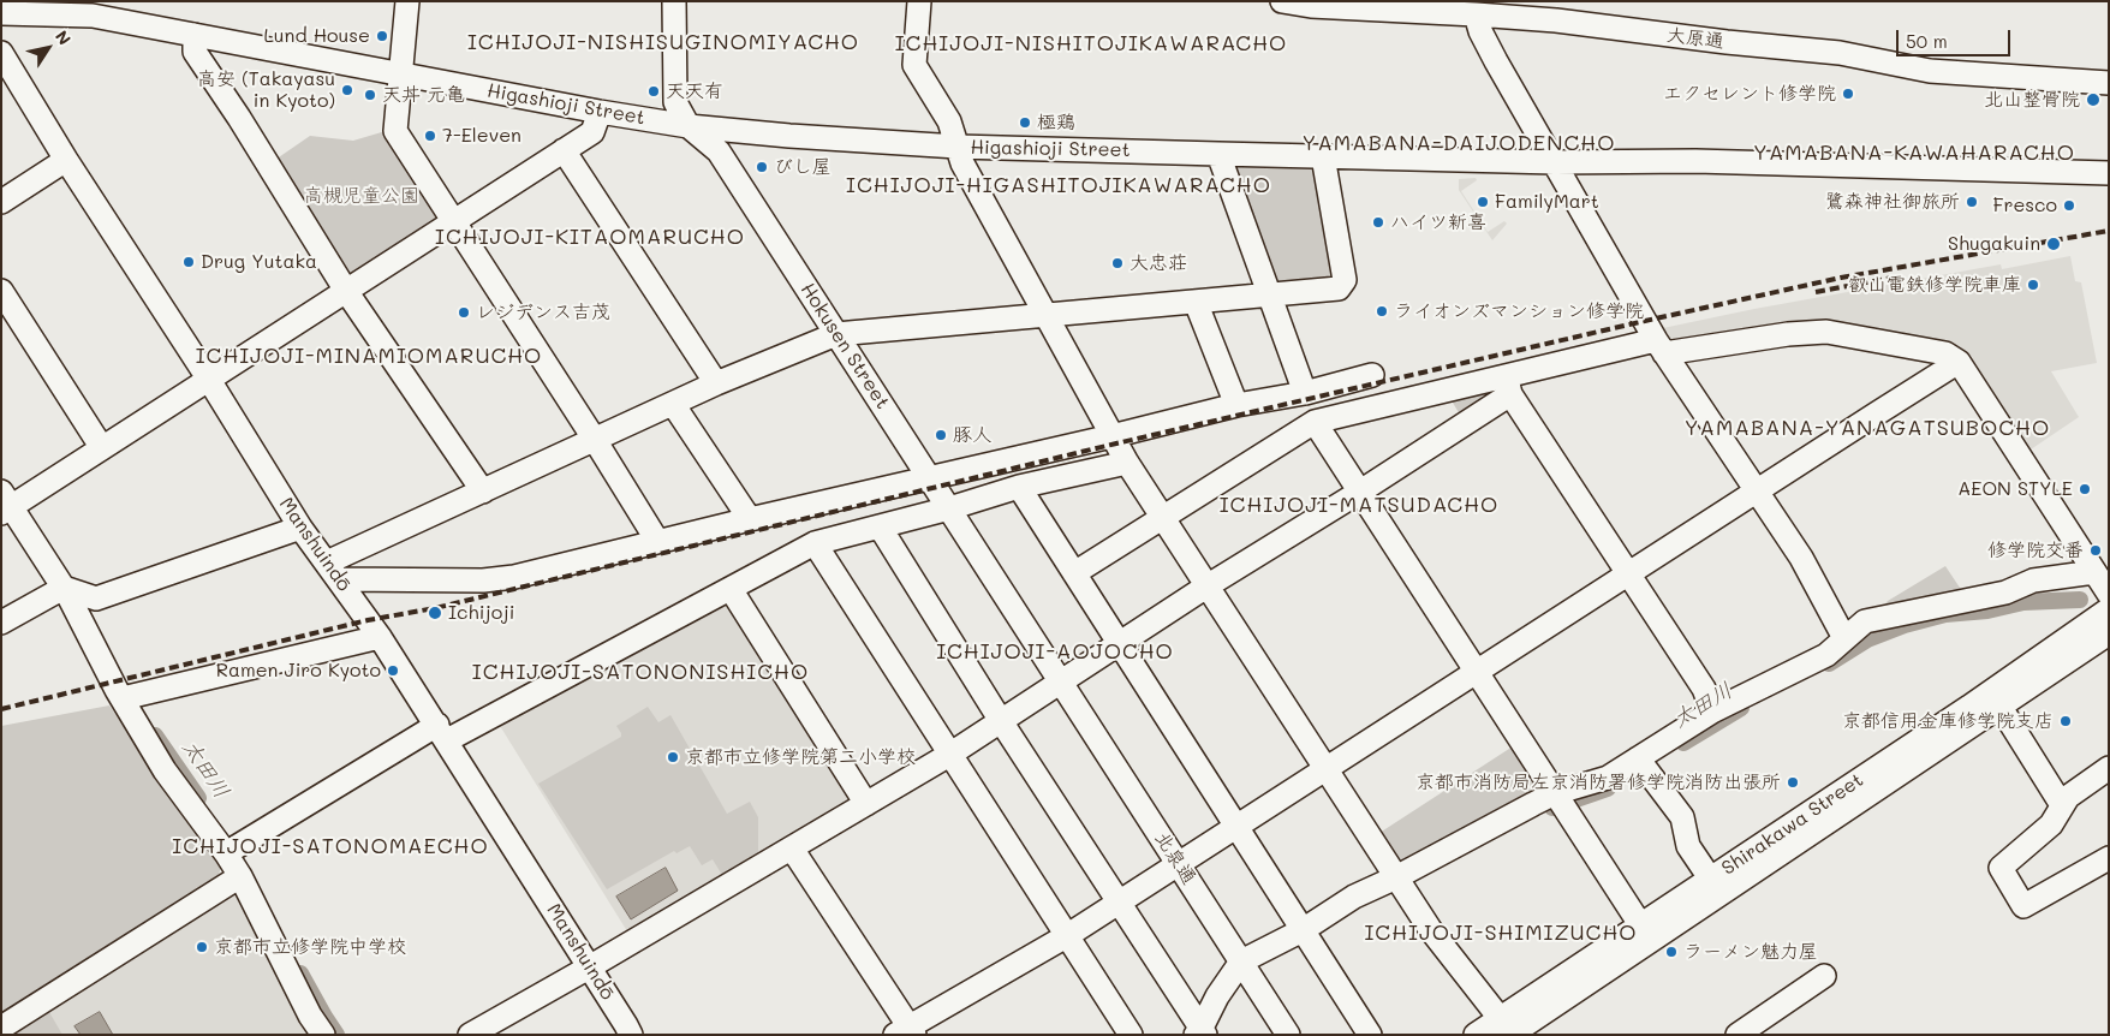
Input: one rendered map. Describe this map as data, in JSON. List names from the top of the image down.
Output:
{
  "streets": {
    "street": [
      "大原通",
      "Higashioji Street",
      "Hokusen Street",
      "Manshuindō",
      "Shirakawa Street",
      "北泉通"
    ]
  },
  "crossings": [
    ["Higashioji Street", "Hokusen Street"],
    ["Hokusen Street", "北泉通"]
  ],
  "districts": [
    "ICHIJOJI-NISHISUGINOMIYACHO",
    "ICHIJOJI-NISHITOJIKAWARACHO",
    "YAMABANA-DAIJODENCHO",
    "YAMABANA-KAWAHARACHO",
    "ICHIJOJI-HIGASHITOJIKAWARACHO",
    "ICHIJOJI-KITAOMARUCHO",
    "ICHIJOJI-MINAMIOMARUCHO",
    "YAMABANA-YANAGATSUBOCHO",
    "ICHIJOJI-MATSUDACHO",
    "ICHIJOJI-AOJOCHO",
    "ICHIJOJI-SATONONISHICHO",
    "ICHIJOJI-SATONOMAECHO",
    "ICHIJOJI-SHIMIZUCHO"
  ],
  "water": ["太田川"],
  "parks": ["高槻児童公園"],
  "places": [
    "Lund House",
    "高安 (Takayasu in Kyoto)",
    "天天有",
    "エクセレント修学院",
    "天丼 元亀",
    "北山整骨院",
    "極鶏",
    "7-Eleven",
    "びし屋",
    "FamilyMart",
    "鷺森神社御旅所",
    "Fresco",
    "ハイツ新喜",
    "Shugakuin",
    "Drug Yutaka",
    "大忠荘",
    "叡山電鉄修学院車庫",
    "ライオンズマンション修学院",
    "レジデンス吉茂",
    "豚人",
    "AEON STYLE",
    "修学院交番",
    "Ichijoji",
    "Ramen Jiro Kyoto",
    "京都信用金庫修学院支店",
    "京都市立修学院第二小学校",
    "京都市消防局左京消防署修学院消防出張所",
    "京都市立修学院中学校",
    "ラーメン魅力屋"
  ],
  "scale_bar": "50 m",
  "north": "top right"
}
